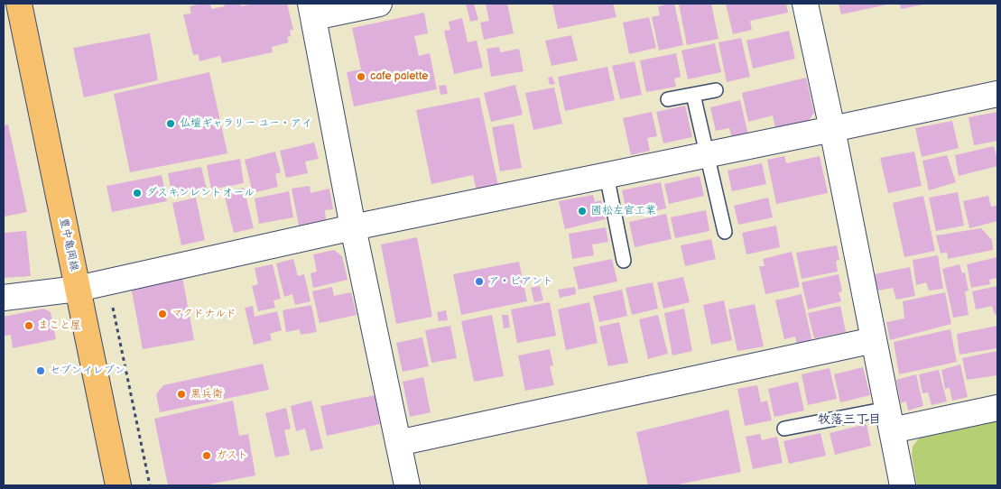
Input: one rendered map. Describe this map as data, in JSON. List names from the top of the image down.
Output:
{
  "streets": {
    "main road": ["豊中亀岡線"]
  },
  "districts": ["牧落三丁目"],
  "places": [
    "cafe palette",
    "仏壇ギャラリー ユー・アイ",
    "ダスキンレントオール",
    "國松左官工業",
    "ア・ビアント",
    "マクドナルド",
    "まこと屋",
    "セブンイレブン",
    "黒兵衛",
    "ガスト"
  ]
}
